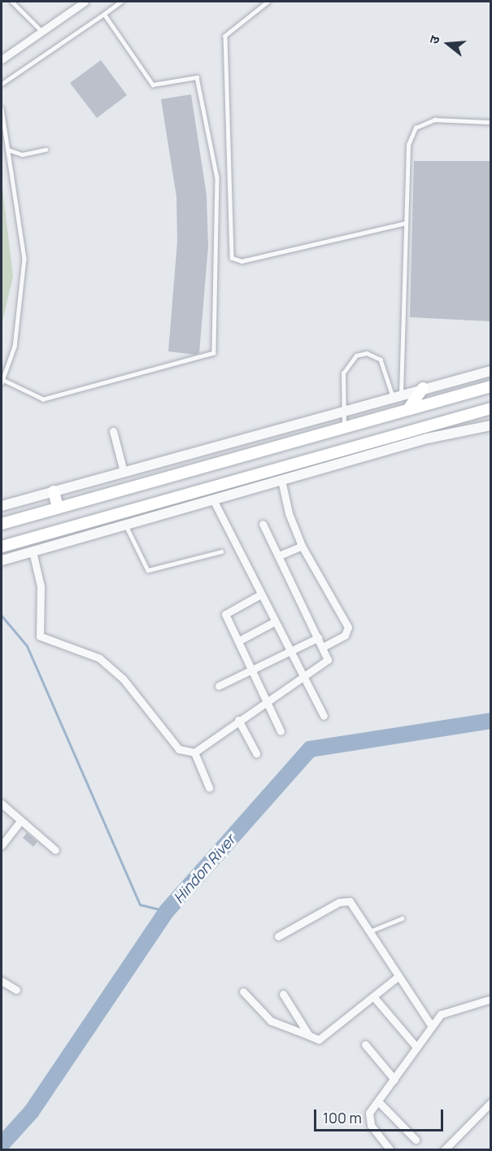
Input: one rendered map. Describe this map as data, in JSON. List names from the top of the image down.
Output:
{
  "water": ["Hindon River"],
  "scale_bar": "100 m",
  "north": "left"
}
